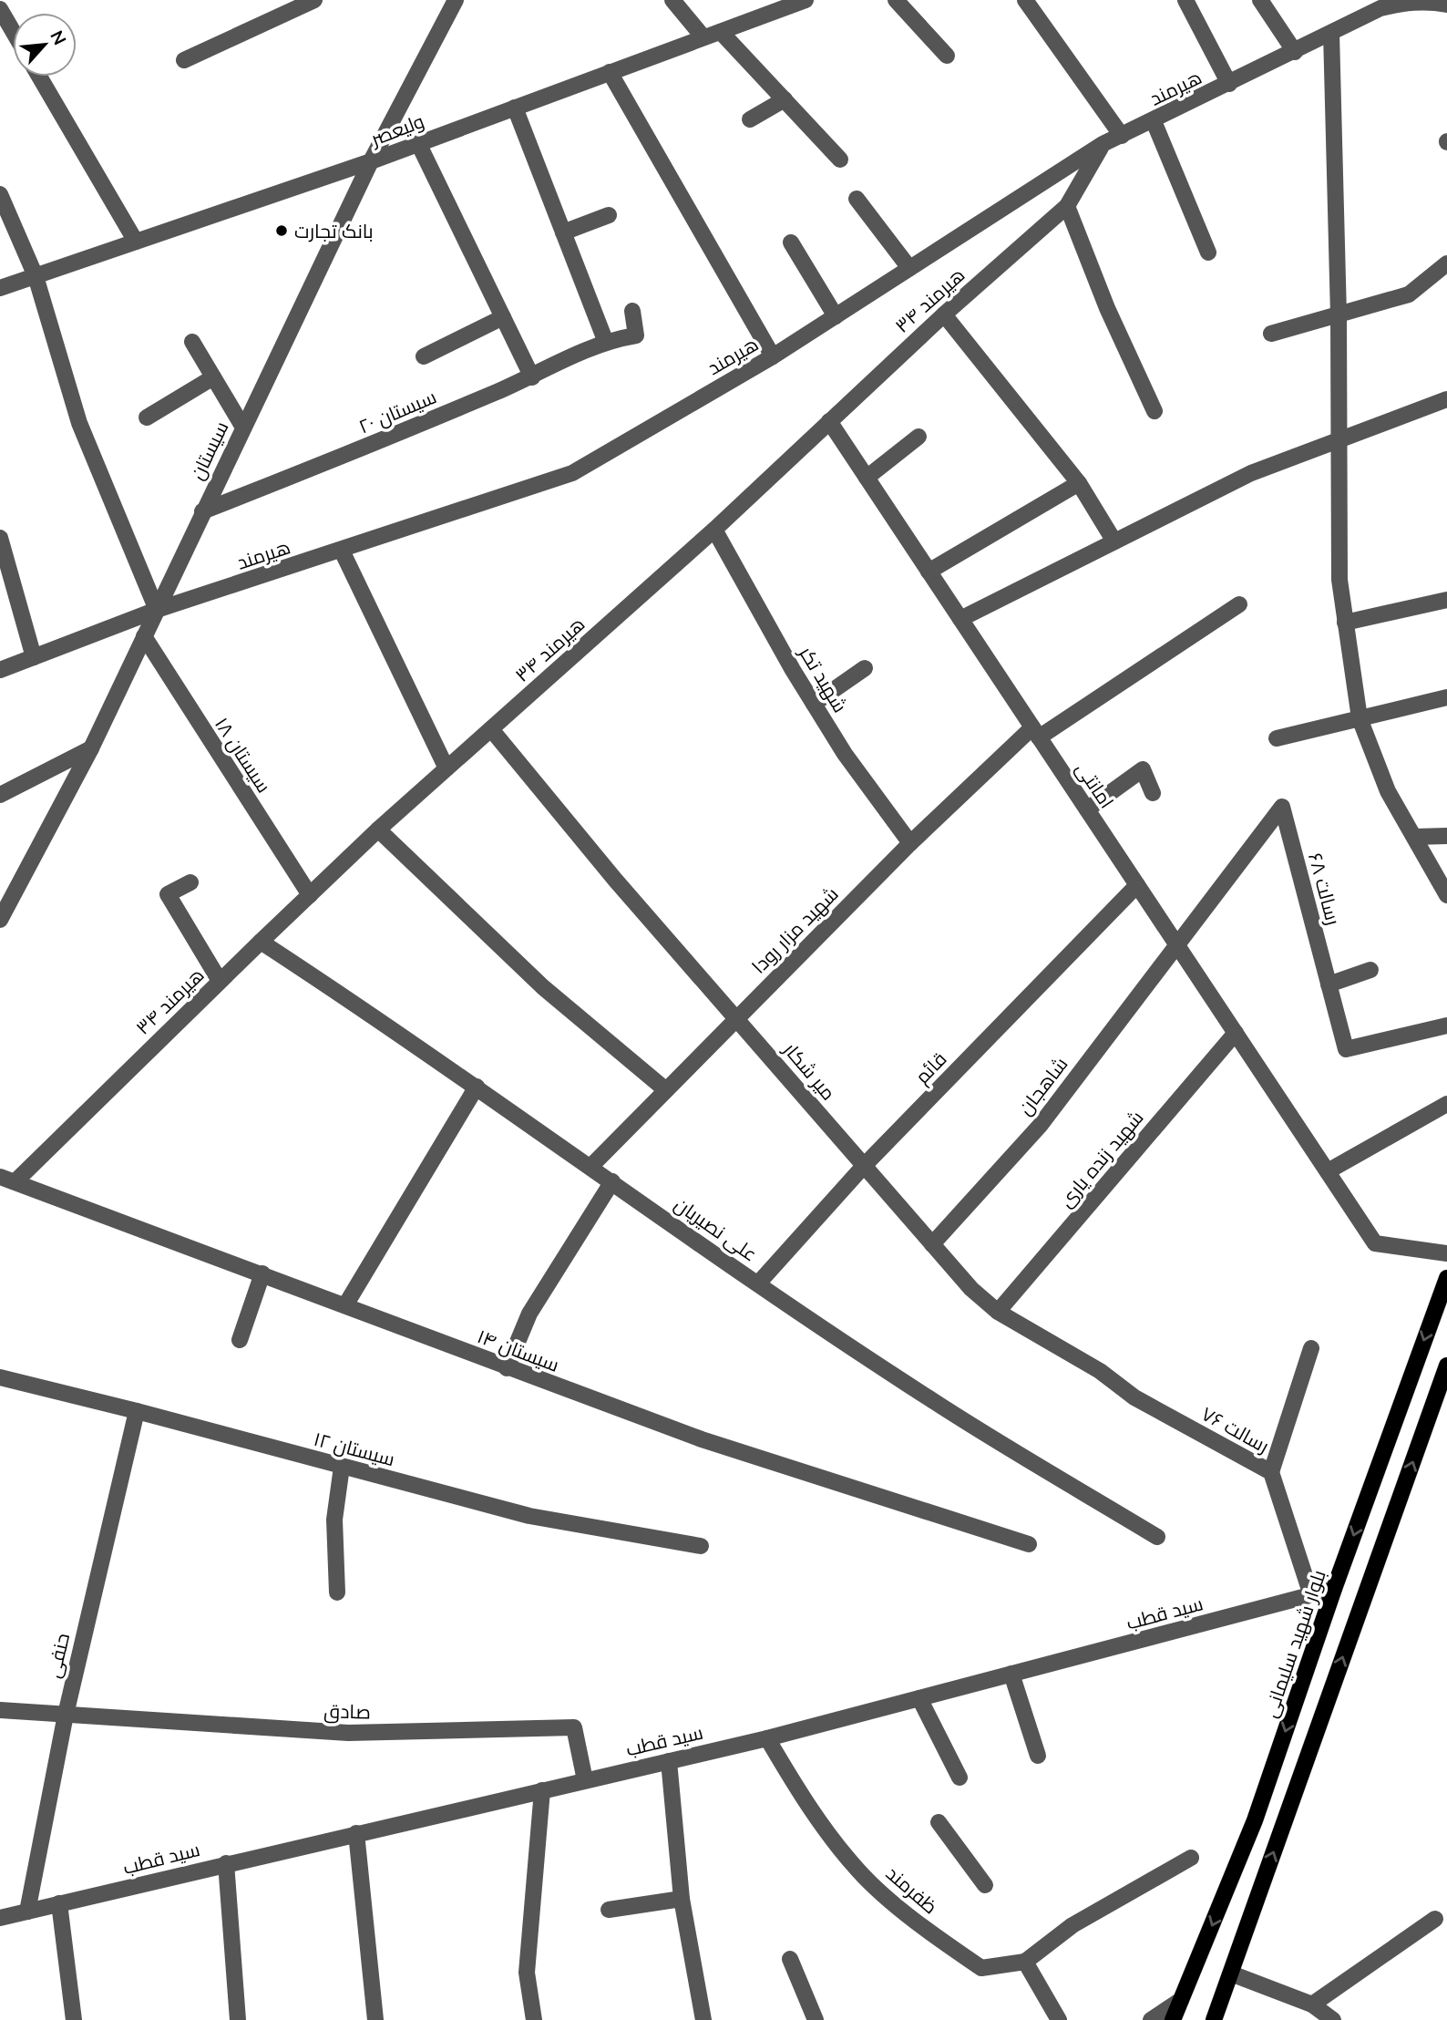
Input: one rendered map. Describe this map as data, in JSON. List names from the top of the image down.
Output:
{
  "streets": {
    "main road": ["بلوار شهید سلیمانی"],
    "street": [
      "هیرمند",
      "ولیعصر",
      "هیرمند ۳۴",
      "سیستان ۲۰",
      "سیستان",
      "شهید تکر",
      "سیستان ۱۸",
      "امانتی",
      "رسالت ۶۸",
      "شهید مزار رودا",
      "قائم",
      "میر شکار",
      "شاهجان",
      "شهید زنده یاری",
      "علی نصیریان",
      "سیستان ۱۴",
      "رسالت ۷۶",
      "سیستان ۱۲",
      "سید قطب",
      "حنفی",
      "صادق",
      "ظفرمند"
    ]
  },
  "crossings": [
    ["هیرمند", "هیرمند ۳۴"],
    ["هیرمند", "سیستان"],
    ["ولیعصر", "سیستان"],
    ["هیرمند ۳۴", "شهید تکر"],
    ["هیرمند ۳۴", "سیستان ۱۸"],
    ["هیرمند ۳۴", "امانتی"],
    ["هیرمند ۳۴", "میر شکار"],
    ["هیرمند ۳۴", "علی نصیریان"],
    ["هیرمند ۳۴", "سیستان ۱۴"],
    ["سیستان ۲۰", "سیستان"],
    ["سیستان", "سیستان ۱۸"],
    ["شهید تکر", "شهید مزار رودا"],
    ["امانتی", "رسالت ۶۸"],
    ["امانتی", "شهید مزار رودا"],
    ["امانتی", "قائم"],
    ["امانتی", "شاهجان"],
    ["امانتی", "شهید زنده یاری"],
    ["رسالت ۶۸", "شاهجان"],
    ["شهید مزار رودا", "میر شکار"],
    ["شهید مزار رودا", "علی نصیریان"],
    ["قائم", "میر شکار"],
    ["قائم", "علی نصیریان"],
    ["میر شکار", "شاهجان"],
    ["میر شکار", "شهید زنده یاری"],
    ["میر شکار", "رسالت ۷۶"],
    ["رسالت ۷۶", "سید قطب"],
    ["سیستان ۱۲", "حنفی"],
    ["سید قطب", "بلوار شهید سلیمانی"],
    ["سید قطب", "حنفی"],
    ["سید قطب", "صادق"],
    ["سید قطب", "ظفرمند"],
    ["حنفی", "صادق"]
  ],
  "places": ["بانک تجارت"],
  "north": "top right"
}
